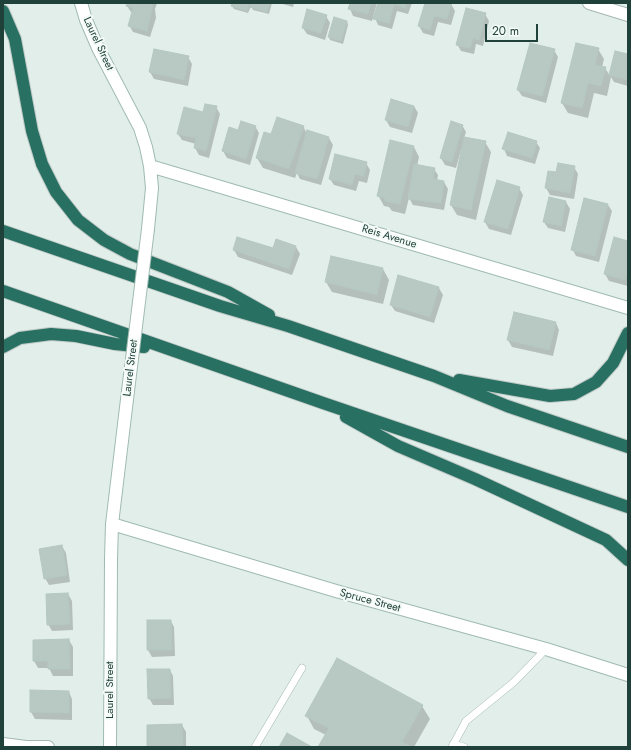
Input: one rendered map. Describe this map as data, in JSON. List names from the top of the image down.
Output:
{
  "streets": {
    "street": ["Laurel Street", "Reis Avenue", "Spruce Street"]
  },
  "crossings": [
    ["Laurel Street", "Reis Avenue"],
    ["Laurel Street", "Spruce Street"]
  ],
  "scale_bar": "20 m"
}
